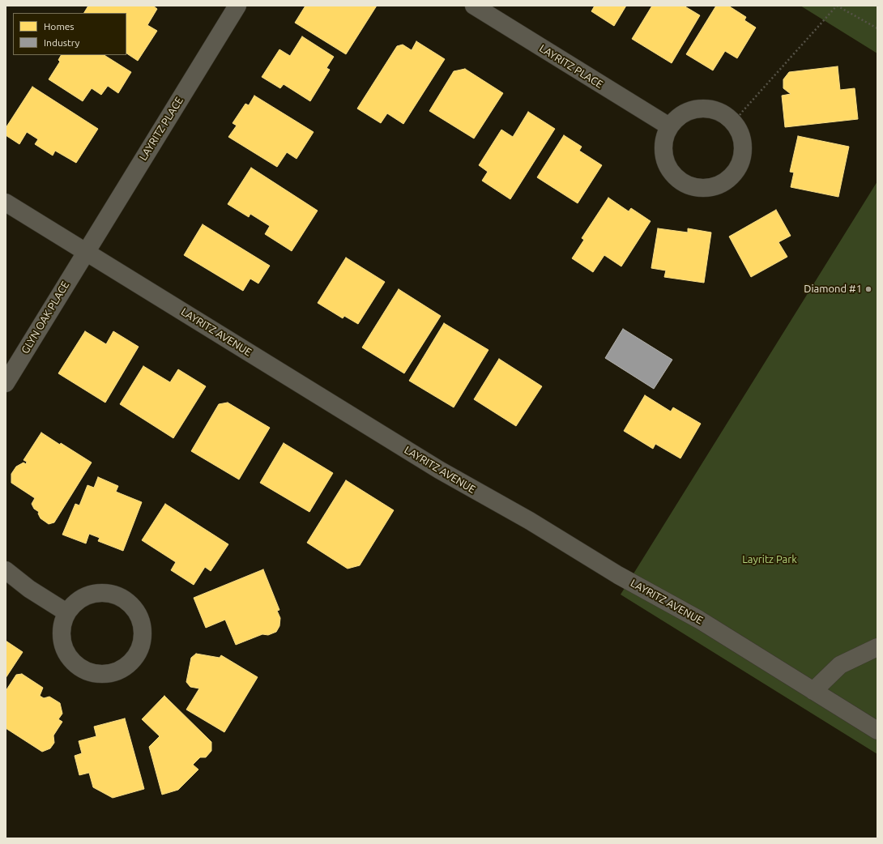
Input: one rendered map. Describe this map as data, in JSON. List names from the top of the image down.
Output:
{
  "streets": {
    "street": ["LAYRITZ PLACE", "GLYN OAK PLACE", "LAYRITZ AVENUE"]
  },
  "crossings": [
    ["LAYRITZ PLACE", "GLYN OAK PLACE"],
    ["LAYRITZ PLACE", "LAYRITZ AVENUE"],
    ["GLYN OAK PLACE", "LAYRITZ AVENUE"]
  ],
  "parks": ["Layritz Park"],
  "places": ["Diamond #1"],
  "legend": ["Homes", "Industry"]
}
